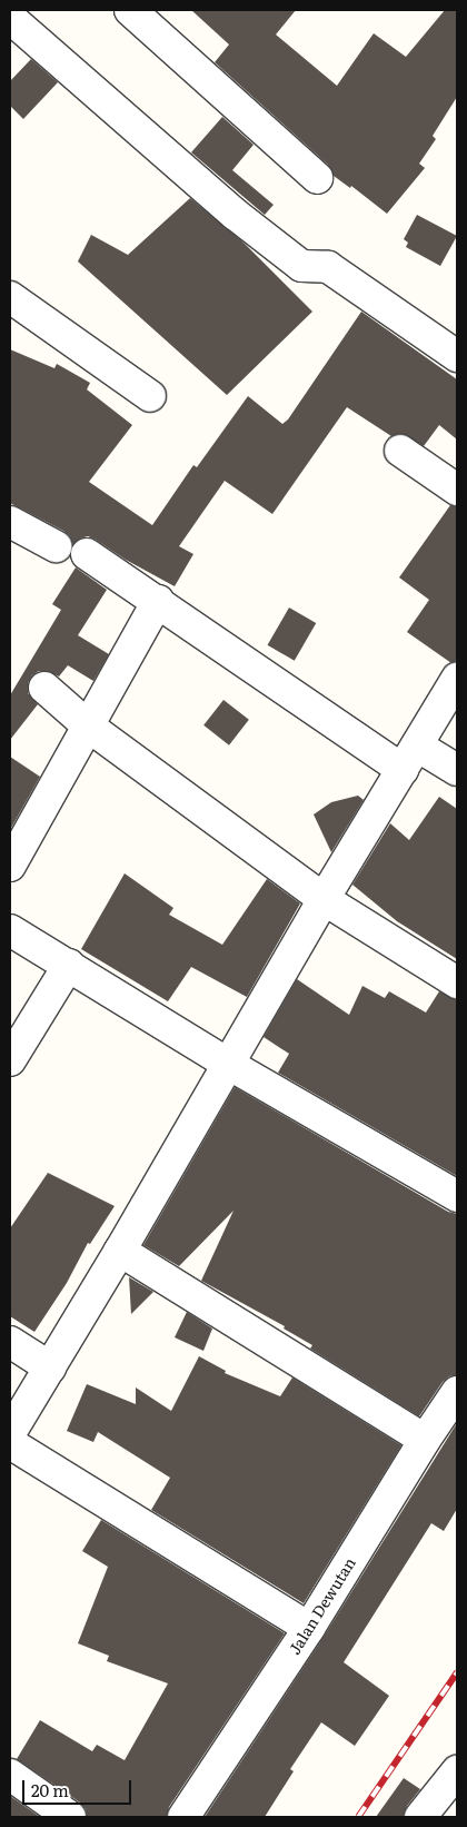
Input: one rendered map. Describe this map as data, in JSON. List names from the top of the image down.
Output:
{
  "streets": {
    "street": ["Jalan Dewutan"]
  },
  "scale_bar": "20 m"
}
